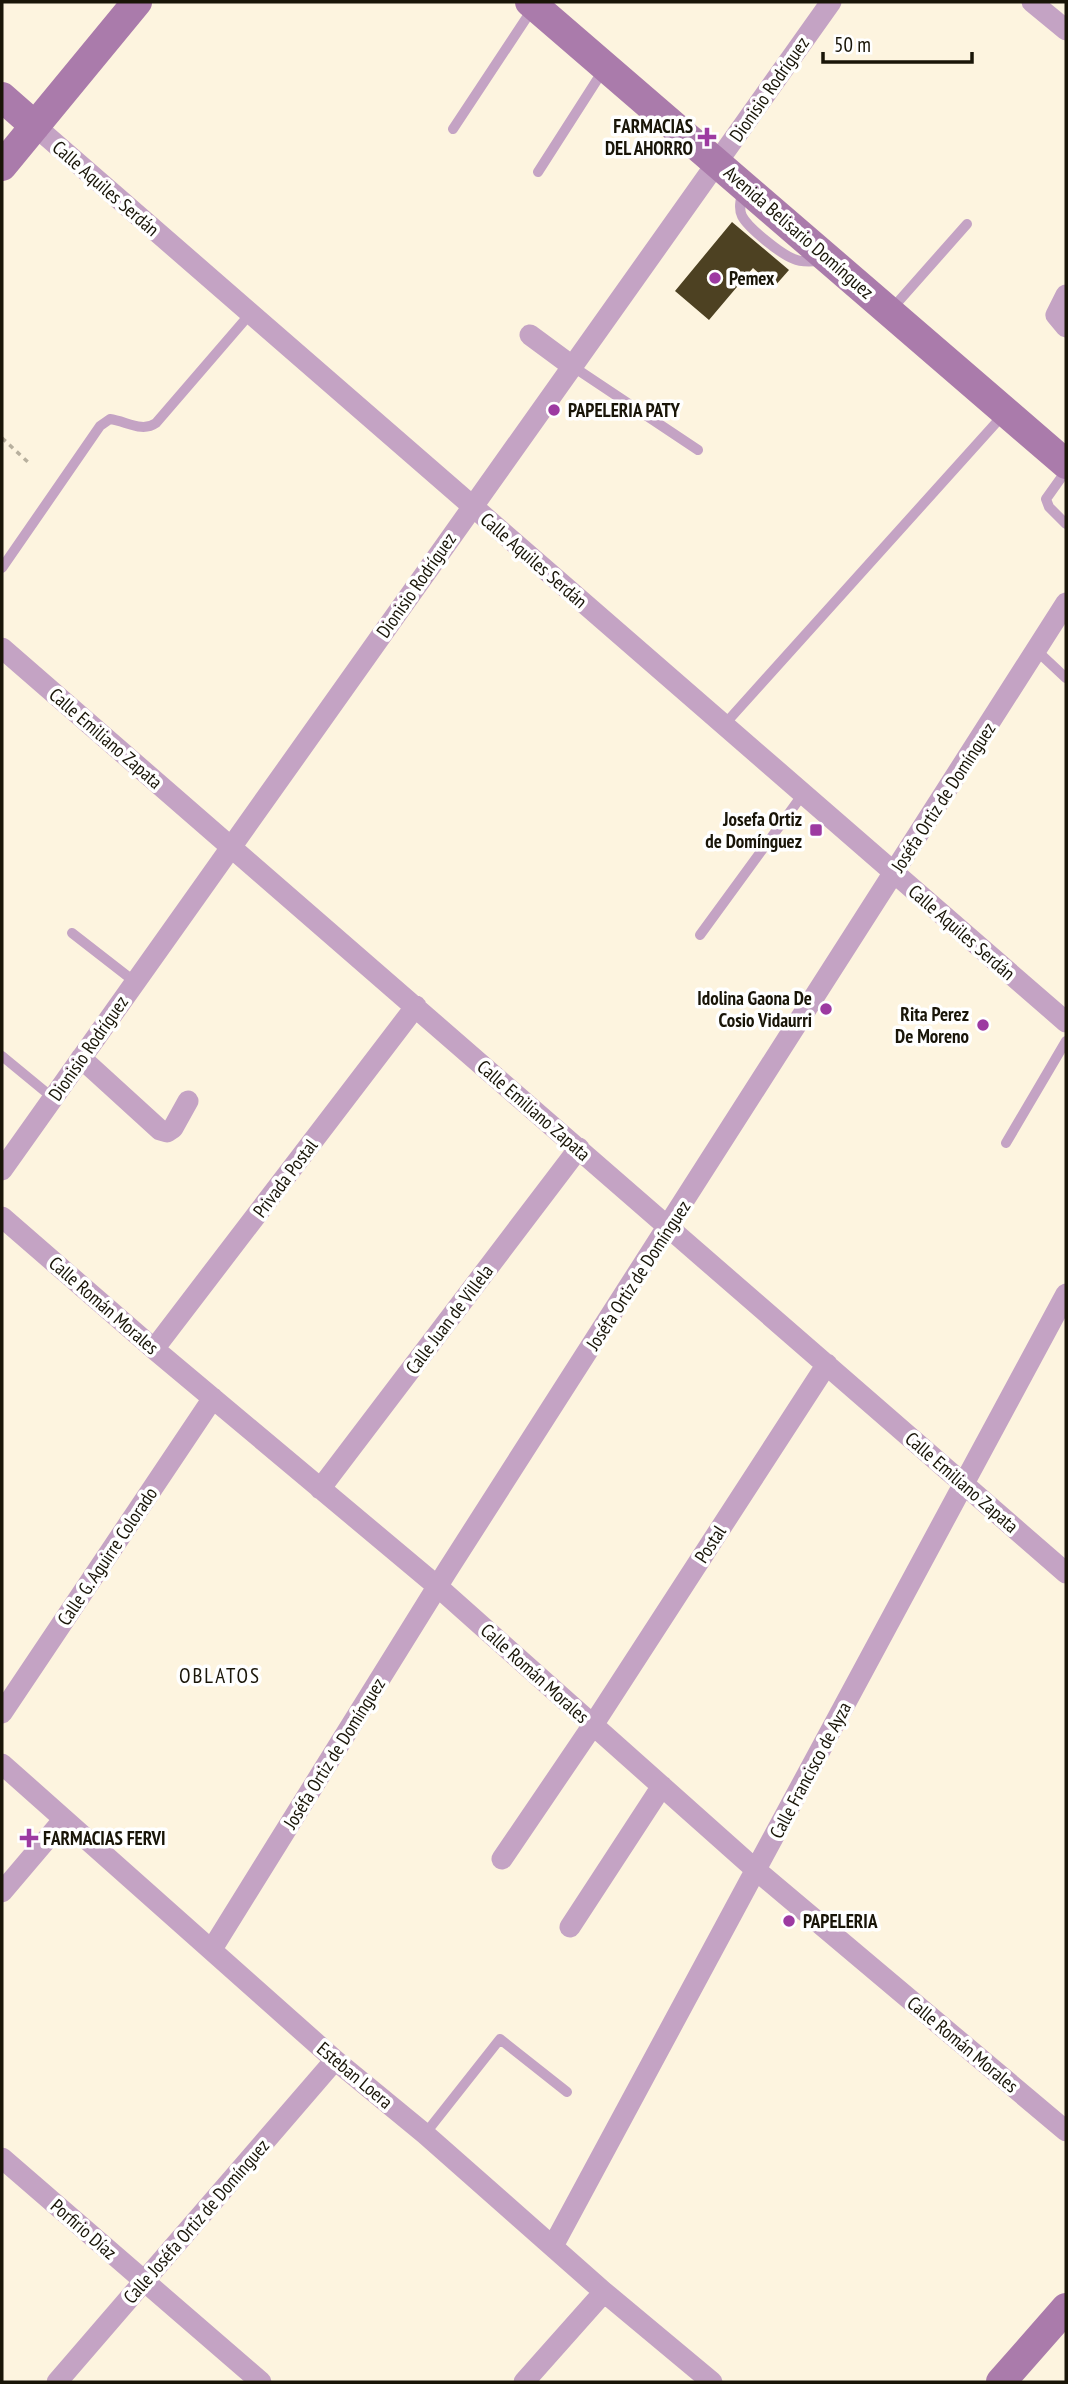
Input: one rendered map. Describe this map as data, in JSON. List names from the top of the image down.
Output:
{
  "streets": {
    "main road": ["Calle Aquiles Serdán", "Avenida Belisario Domínguez"],
    "street": [
      "Dionisio Rodríguez",
      "Calle Emiliano Zapata",
      "Joséfa Ortiz de Domínguez",
      "Privada Postal",
      "Calle Román Morales",
      "Calle Juan de Villela",
      "Postal",
      "Calle G. Aguirre Colorado",
      "Calle Francisco de Ayza",
      "Esteban Loera",
      "Calle Joséfa Ortiz de Domínguez",
      "Porfirio Díaz"
    ]
  },
  "crossings": [
    ["Dionisio Rodríguez", "Calle Aquiles Serdán"],
    ["Dionisio Rodríguez", "Avenida Belisario Domínguez"],
    ["Dionisio Rodríguez", "Calle Emiliano Zapata"],
    ["Calle Aquiles Serdán", "Joséfa Ortiz de Domínguez"],
    ["Calle Emiliano Zapata", "Joséfa Ortiz de Domínguez"],
    ["Calle Emiliano Zapata", "Privada Postal"],
    ["Calle Emiliano Zapata", "Calle Juan de Villela"],
    ["Calle Emiliano Zapata", "Postal"],
    ["Calle Emiliano Zapata", "Calle Francisco de Ayza"],
    ["Joséfa Ortiz de Domínguez", "Calle Román Morales"],
    ["Joséfa Ortiz de Domínguez", "Esteban Loera"],
    ["Privada Postal", "Calle Román Morales"],
    ["Calle Román Morales", "Calle Juan de Villela"],
    ["Calle Román Morales", "Postal"],
    ["Calle Román Morales", "Calle G. Aguirre Colorado"],
    ["Calle Román Morales", "Calle Francisco de Ayza"],
    ["Calle Francisco de Ayza", "Esteban Loera"],
    ["Esteban Loera", "Calle Joséfa Ortiz de Domínguez"],
    ["Calle Joséfa Ortiz de Domínguez", "Porfirio Díaz"]
  ],
  "districts": ["OBLATOS"],
  "places": {
    "health": ["FARMACIAS DEL AHORRO", "FARMACIAS FERVI"],
    "other": [
      "Pemex",
      "PAPELERIA PATY",
      "Idolina Gaona De Cosio Vidaurri",
      "Rita Perez De Moreno",
      "PAPELERIA"
    ],
    "transit": ["Josefa Ortiz de Domínguez"]
  },
  "scale_bar": "50 m"
}
